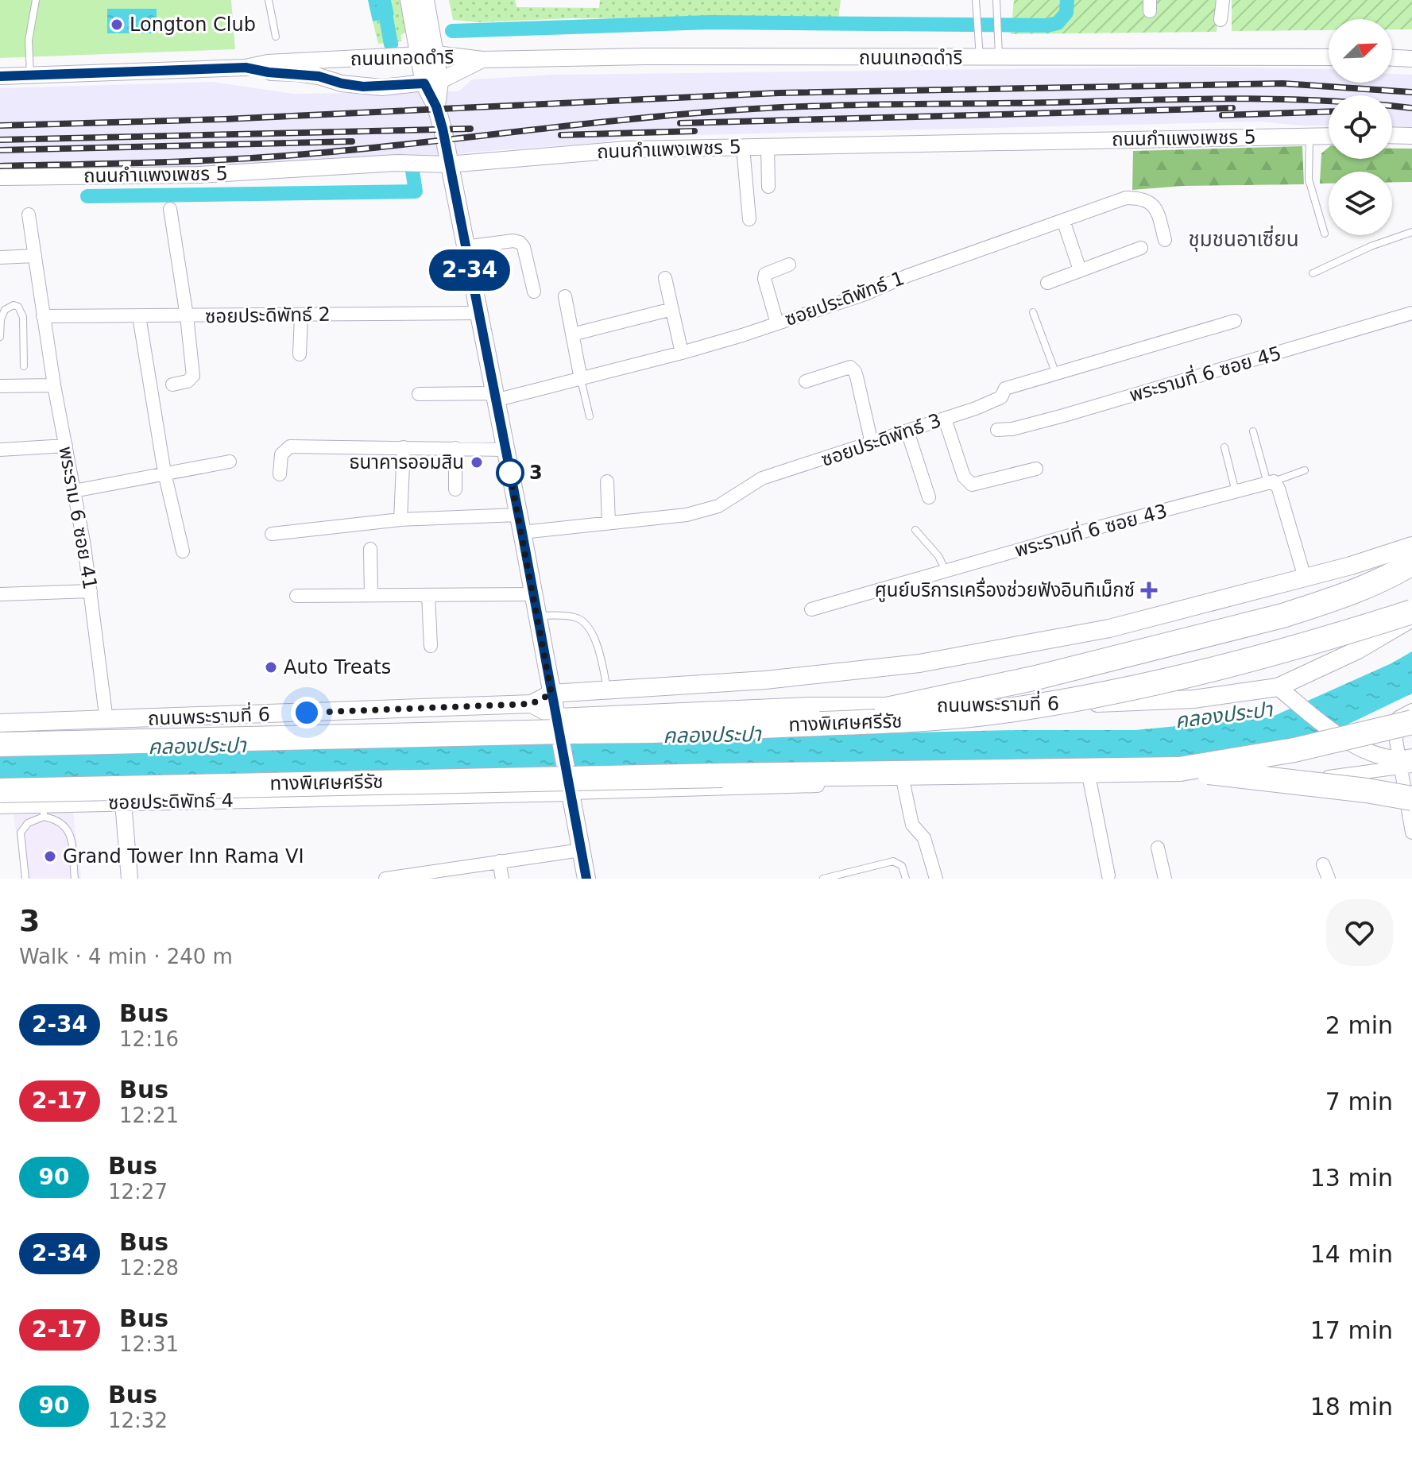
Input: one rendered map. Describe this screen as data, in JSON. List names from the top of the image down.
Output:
{
  "streets": {
    "highway": ["ทางพิเศษศรีรัช"],
    "main road": ["ถนนพระรามที่ 6"],
    "street": [
      "ถนนเทอดดำริ",
      "ถนนกำแพงเพชร 5",
      "ซอยประดิพัทธ์ 1",
      "ซอยประดิพัทธ์ 2",
      "พระรามที่ 6 ซอย 45",
      "ซอยประดิพัทธ์ 3",
      "พระราม 6 ซอย 41",
      "พระรามที่ 6 ซอย 43",
      "ซอยประดิพัทธ์ 4"
    ]
  },
  "crossings": [
    ["ซอยประดิพัทธ์ 2", "พระราม 6 ซอย 41"],
    ["พระราม 6 ซอย 41", "ถนนพระรามที่ 6"]
  ],
  "districts": ["ชุมชนอาเซี่ยน"],
  "water": ["คลองประปา"],
  "places": {
    "other": [
      "Longton Club",
      "ธนาคารออมสิน",
      "3",
      "Auto Treats",
      "Grand Tower Inn Rama VI"
    ],
    "health": ["ศูนย์บริการเครื่องช่วยฟังอินทิเม็กซ์"]
  },
  "lines": ["bus line 2-34"],
  "north": "top right",
  "page": {
    "on_map": "2-34",
    "heading": ["3", "Walk · 4 min · 240 m"],
    "list": [
      {
        "mark": "2-34",
        "name": "Bus",
        "note": "12:16",
        "value": "2 min"
      },
      {
        "mark": "2-17",
        "name": "Bus",
        "note": "12:21",
        "value": "7 min"
      },
      {
        "mark": "90",
        "name": "Bus",
        "note": "12:27",
        "value": "13 min"
      },
      {
        "mark": "2-34",
        "name": "Bus",
        "note": "12:28",
        "value": "14 min"
      },
      {
        "mark": "2-17",
        "name": "Bus",
        "note": "12:31",
        "value": "17 min"
      },
      {
        "mark": "90",
        "name": "Bus",
        "note": "12:32",
        "value": "18 min"
      }
    ]
  }
}
